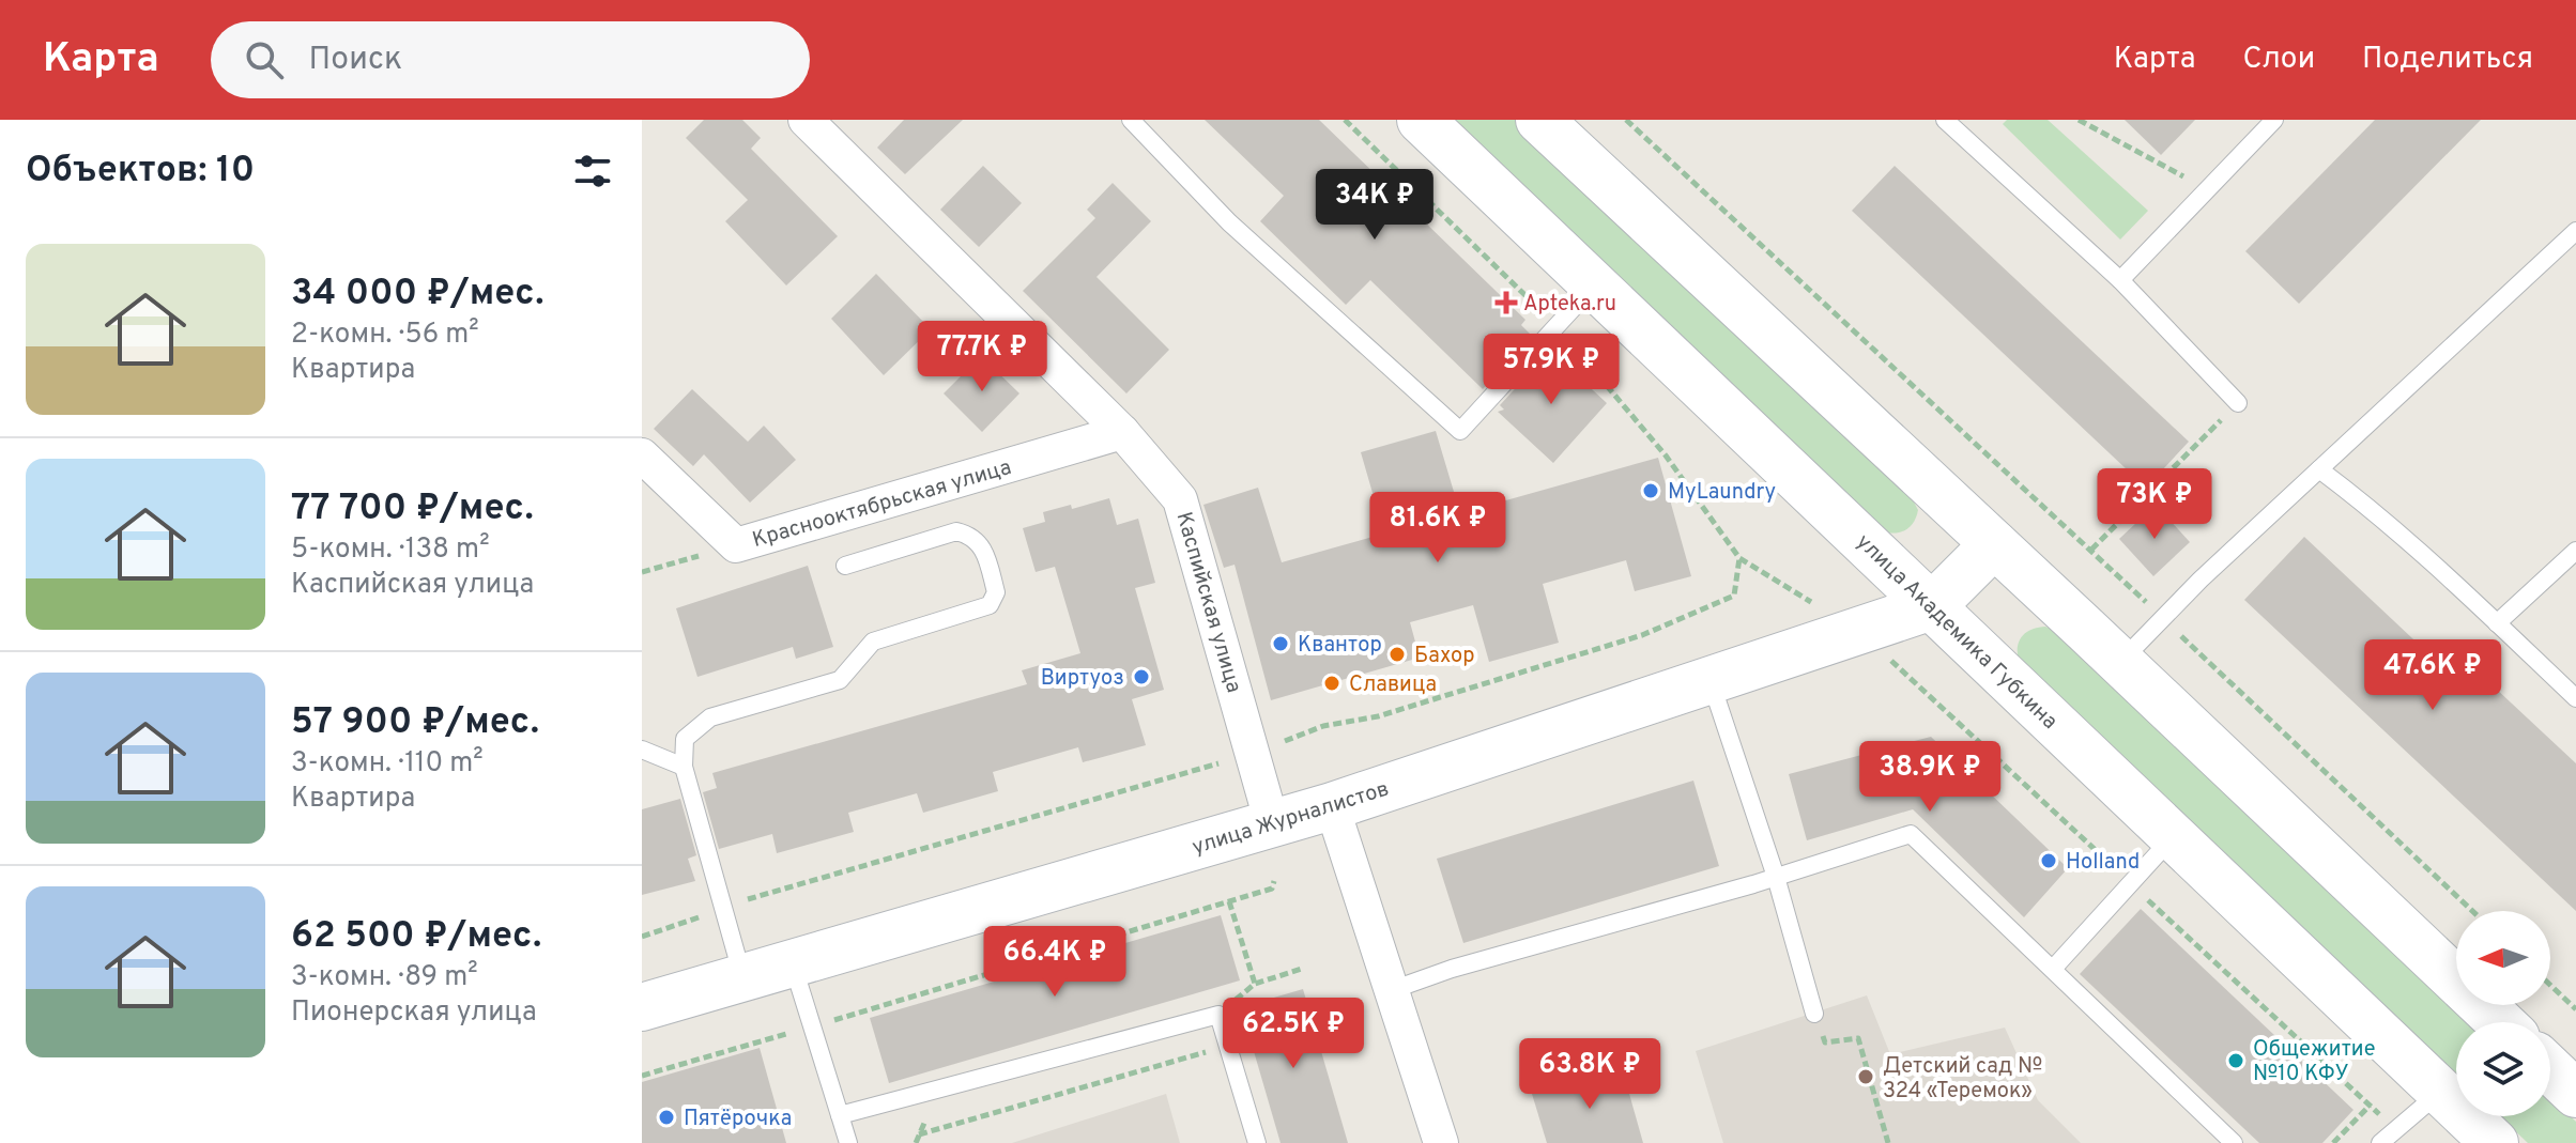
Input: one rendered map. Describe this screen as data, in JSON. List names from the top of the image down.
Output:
{
  "streets": {
    "street": [
      "Краснооктябрьская улица",
      "Каспийская улица",
      "улица Академика Губкина",
      "улица Журналистов"
    ]
  },
  "crossings": [
    ["Краснооктябрьская улица", "Каспийская улица"],
    ["Каспийская улица", "улица Журналистов"],
    ["улица Академика Губкина", "улица Журналистов"]
  ],
  "places": {
    "health": ["Apteka.ru"],
    "other": [
      "MyLaundry",
      "Квантор",
      "Бахор",
      "Виртуоз",
      "Славица",
      "Holland",
      "Общежитие №10 КФУ",
      "Детский сад № 324 «Теремок»",
      "Пятёрочка"
    ]
  },
  "north": "left",
  "page": {
    "header": "Карта",
    "search": "Поиск",
    "nav": ["Карта", "Слои", "Поделиться"],
    "heading": "Объектов: 10",
    "price": [
      "34K ₽",
      "77.7K ₽",
      "57.9K ₽",
      "73K ₽",
      "81.6K ₽",
      "47.6K ₽",
      "38.9K ₽",
      "66.4K ₽",
      "62.5K ₽",
      "63.8K ₽"
    ],
    "list": [
      {
        "name": "34 000 ₽/мес.",
        "note": "2-комн. · 56 m² · Квартира"
      },
      {
        "name": "77 700 ₽/мес.",
        "note": "5-комн. · 138 m² · Каспийская улица"
      },
      {
        "name": "57 900 ₽/мес.",
        "note": "3-комн. · 110 m² · Квартира"
      },
      {
        "name": "62 500 ₽/мес.",
        "note": "3-комн. · 89 m² · Пионерская улица"
      }
    ]
  }
}
